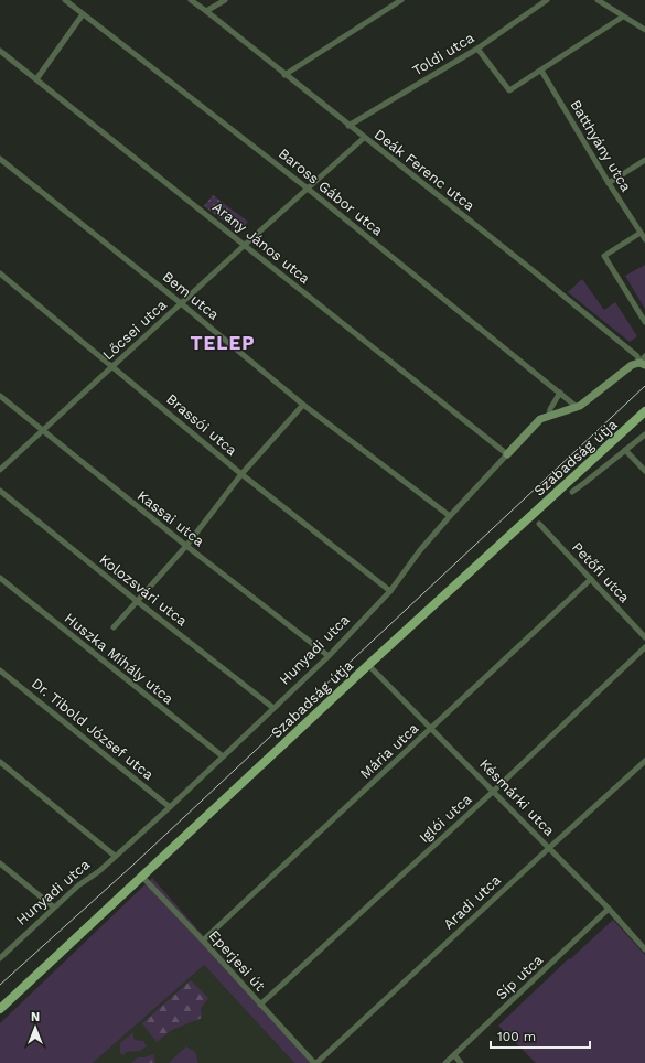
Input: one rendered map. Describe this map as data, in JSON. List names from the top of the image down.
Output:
{
  "streets": {
    "main road": ["Szabadság útja"],
    "street": [
      "Toldi utca",
      "Batthyány utca",
      "Deák Ferenc utca",
      "Baross Gábor utca",
      "Arany János utca",
      "Bem utca",
      "Lőcsei utca",
      "Brassói utca",
      "Kassai utca",
      "Petőfi utca",
      "Kolozsvári utca",
      "Hunyadi utca",
      "Huszka Mihály utca",
      "Dr. Tibold József utca",
      "Mária utca",
      "Késmárki utca",
      "Iglói utca",
      "Aradi utca",
      "Eperjesi út",
      "Síp utca"
    ]
  },
  "crossings": [
    ["Toldi utca", "Deák Ferenc utca"],
    ["Deák Ferenc utca", "Lőcsei utca"],
    ["Deák Ferenc utca", "Hunyadi utca"],
    ["Baross Gábor utca", "Lőcsei utca"],
    ["Baross Gábor utca", "Hunyadi utca"],
    ["Arany János utca", "Lőcsei utca"],
    ["Arany János utca", "Hunyadi utca"],
    ["Bem utca", "Lőcsei utca"],
    ["Bem utca", "Hunyadi utca"],
    ["Lőcsei utca", "Brassói utca"],
    ["Lőcsei utca", "Kassai utca"],
    ["Brassói utca", "Hunyadi utca"],
    ["Szabadság útja", "Késmárki utca"],
    ["Szabadság útja", "Eperjesi út"],
    ["Kassai utca", "Hunyadi utca"],
    ["Petőfi utca", "Mária utca"],
    ["Kolozsvári utca", "Hunyadi utca"],
    ["Hunyadi utca", "Huszka Mihály utca"],
    ["Hunyadi utca", "Dr. Tibold József utca"],
    ["Mária utca", "Késmárki utca"],
    ["Mária utca", "Eperjesi út"],
    ["Késmárki utca", "Iglói utca"],
    ["Késmárki utca", "Aradi utca"],
    ["Késmárki utca", "Síp utca"],
    ["Iglói utca", "Eperjesi út"],
    ["Aradi utca", "Eperjesi út"]
  ],
  "districts": ["TELEP"],
  "scale_bar": "100 m",
  "north": "top"
}
